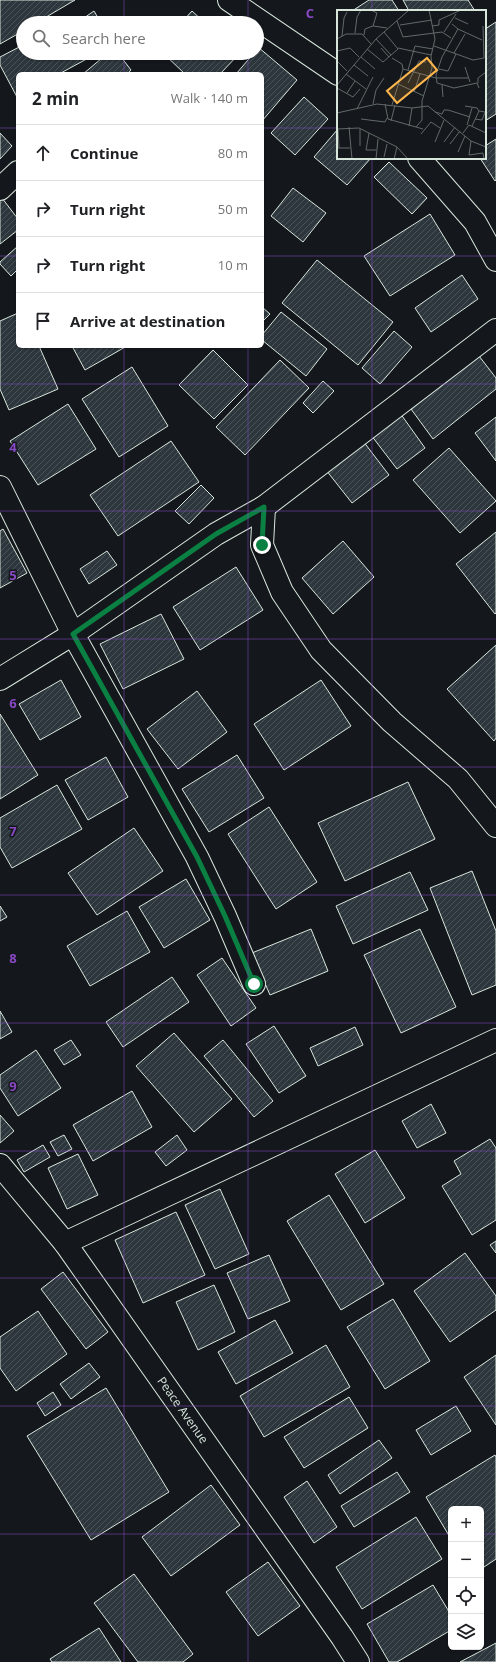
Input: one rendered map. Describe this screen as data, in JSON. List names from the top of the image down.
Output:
{
  "streets": {
    "street": ["Peace Avenue"]
  },
  "page": {
    "search": "Search here",
    "heading": ["2 min", "Walk · 140 m"],
    "list": [
      ["Continue", "80 m"],
      ["Turn right", "50 m"],
      ["Turn right", "10 m"],
      "Arrive at destination"
    ],
    "map_buttons": ["+", "−"]
  },
  "grid": {
    "columns": ["C"],
    "rows": [
      "4",
      "5",
      "6",
      "7",
      "8",
      "9"
    ]
  }
}
